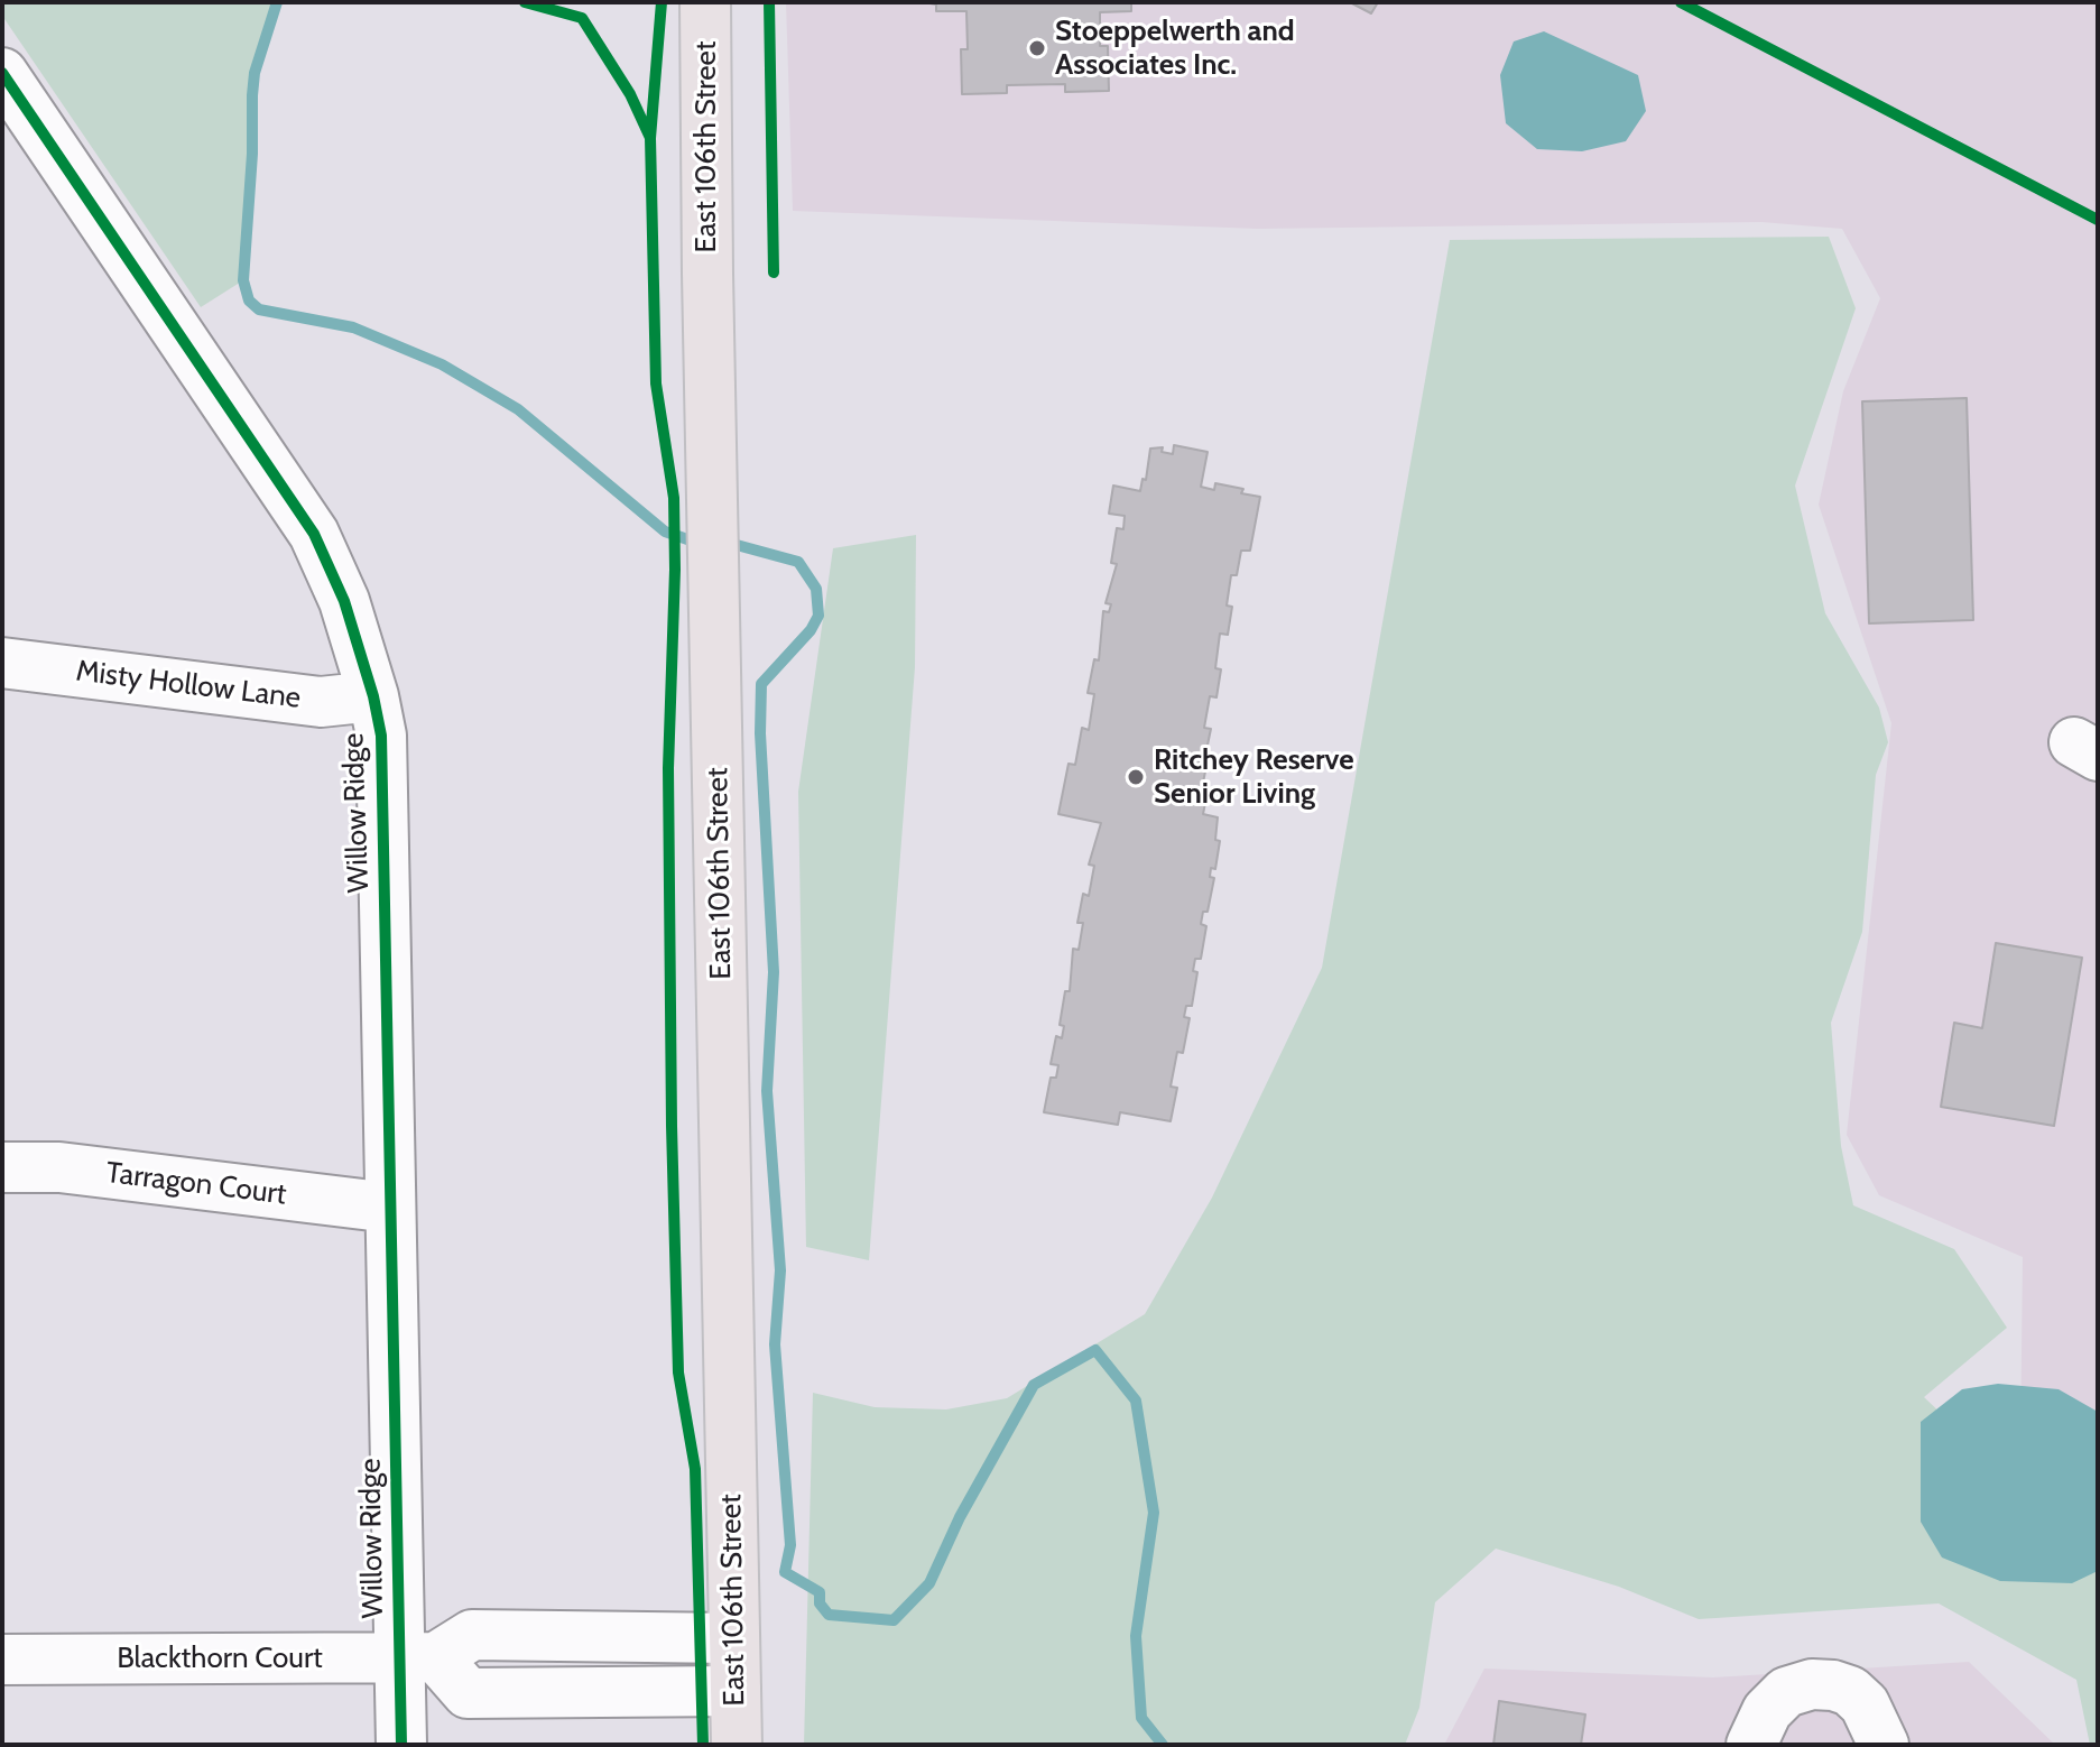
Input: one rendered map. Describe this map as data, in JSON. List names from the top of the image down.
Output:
{
  "streets": {
    "main road": ["East 106th Street"],
    "street": [
      "Misty Hollow Lane",
      "Willow Ridge",
      "Tarragon Court",
      "Blackthorn Court"
    ]
  },
  "crossings": [
    ["East 106th Street", "Blackthorn Court"],
    ["Misty Hollow Lane", "Willow Ridge"],
    ["Willow Ridge", "Tarragon Court"],
    ["Willow Ridge", "Blackthorn Court"]
  ],
  "places": ["Stoeppelwerth and Associates Inc.", "Ritchey Reserve Senior Living"]
}
